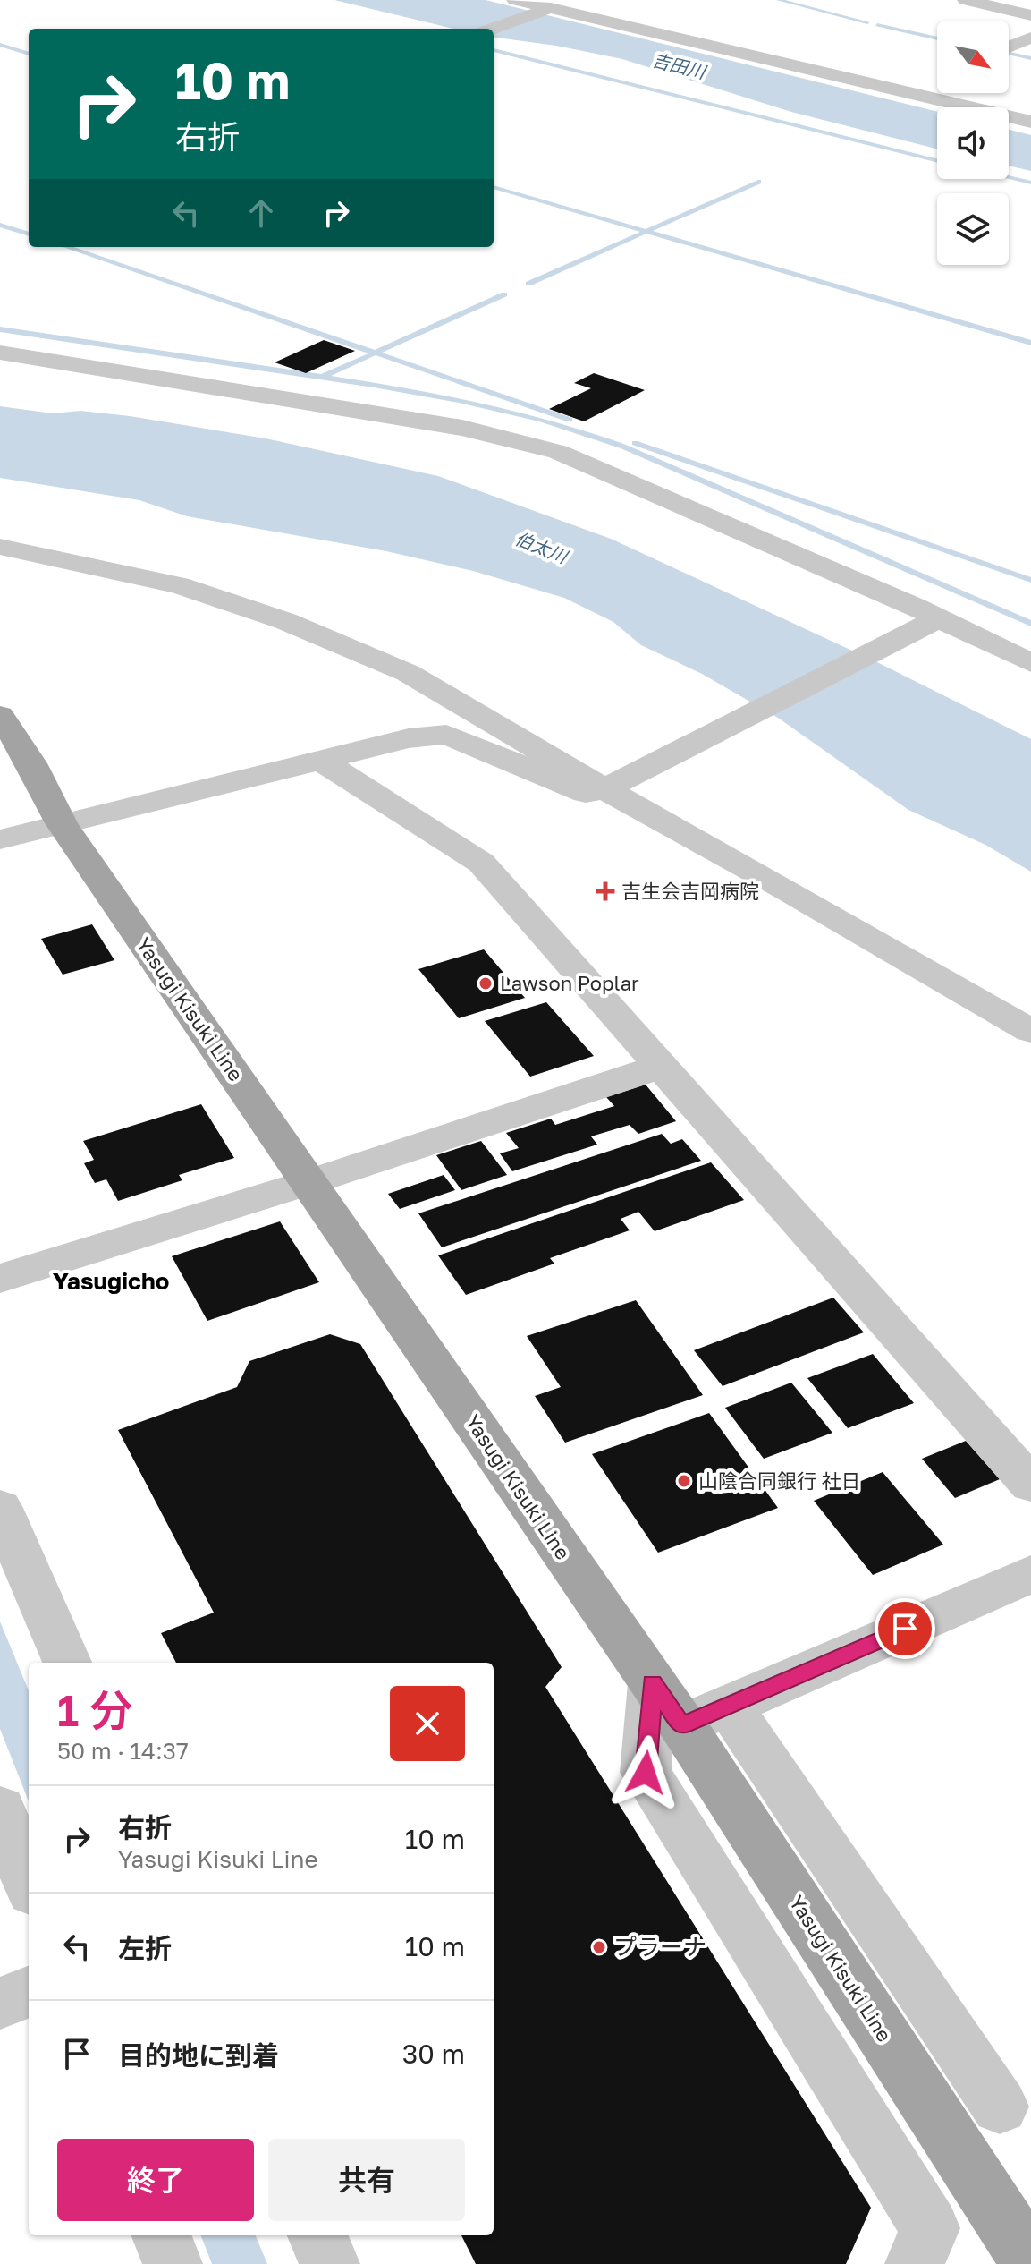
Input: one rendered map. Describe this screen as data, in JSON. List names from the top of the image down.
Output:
{
  "streets": {
    "main road": ["Yasugi Kisuki Line"]
  },
  "districts": ["Yasugicho"],
  "water": ["吉田川", "伯太川"],
  "places": {
    "health": ["吉生会吉岡病院"],
    "other": ["Lawson Poplar", "山陰合同銀行 社日", "プラーナ"]
  },
  "north": "bottom right",
  "page": {
    "turn": ["10 m", "右折"],
    "heading": ["1 分", "50 m · 14:37"],
    "list": [
      {
        "name": "右折",
        "note": "Yasugi Kisuki Line",
        "value": "10 m"
      },
      {
        "name": "左折",
        "value": "10 m"
      },
      {
        "name": "目的地に到着",
        "value": "30 m"
      }
    ],
    "buttons": ["終了", "共有"]
  }
}
